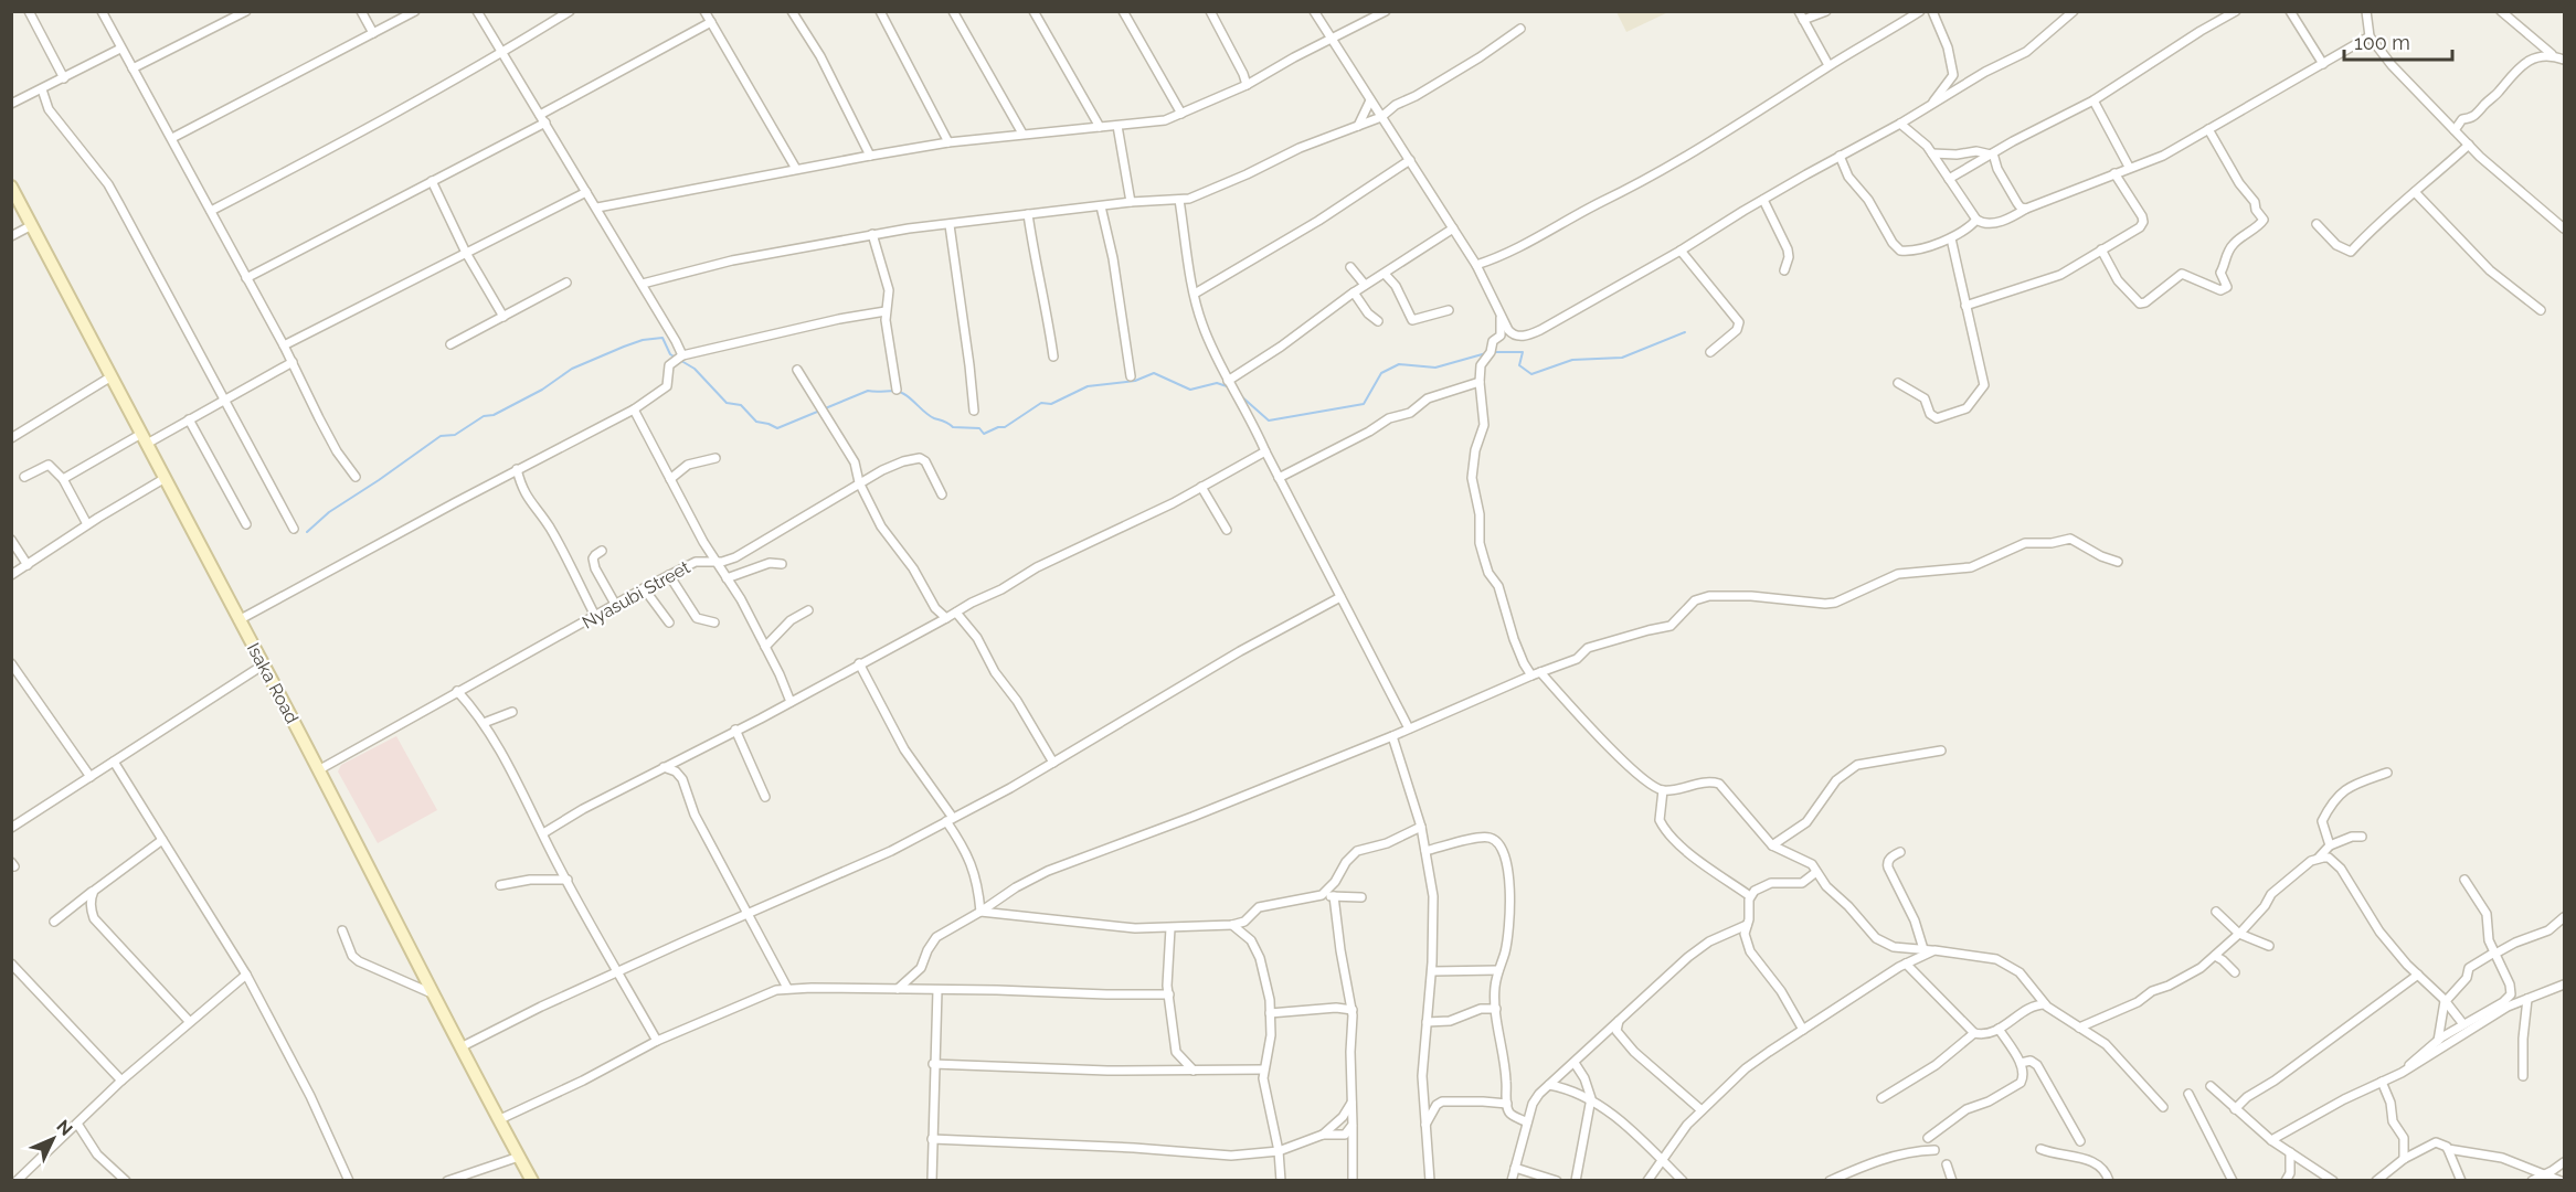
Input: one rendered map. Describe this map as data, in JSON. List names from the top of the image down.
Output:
{
  "streets": {
    "street": ["Nyasubi Street", "Isaka Road"]
  },
  "crossings": [
    ["Nyasubi Street", "Isaka Road"]
  ],
  "scale_bar": "100 m",
  "north": "top right"
}
